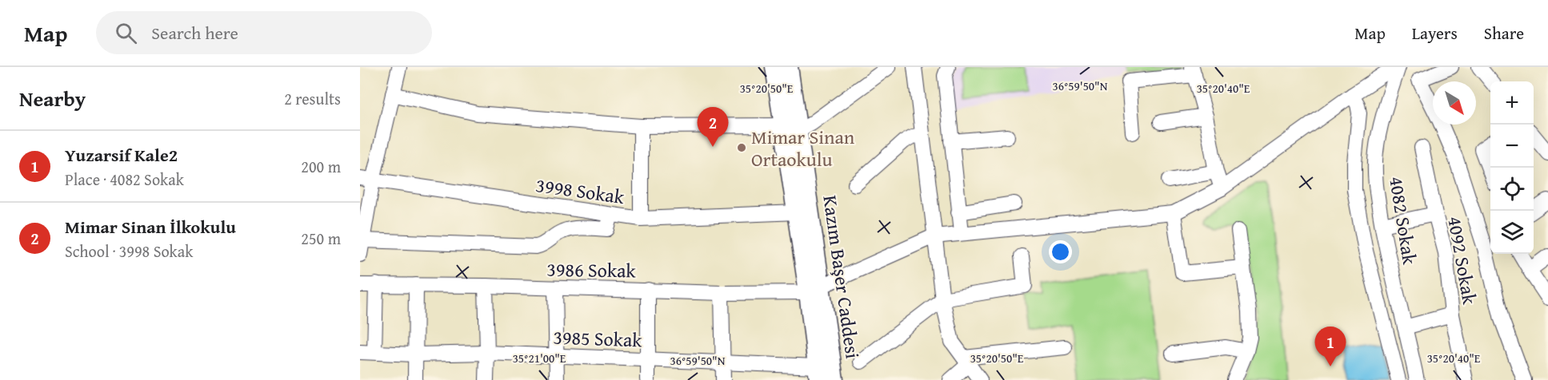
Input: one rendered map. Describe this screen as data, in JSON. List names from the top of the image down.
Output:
{
  "streets": {
    "main road": ["Kazım Başer Caddesi"],
    "street": [
      "3998 Sokak",
      "4082 Sokak",
      "4092 Sokak",
      "3986 Sokak",
      "3985 Sokak"
    ]
  },
  "crossings": [
    ["3998 Sokak", "Kazım Başer Caddesi"],
    ["3986 Sokak", "Kazım Başer Caddesi"],
    ["Kazım Başer Caddesi", "3985 Sokak"]
  ],
  "places": ["Mimar Sinan Ortaokulu"],
  "north": "bottom right",
  "page": {
    "header": "Map",
    "search": "Search here",
    "nav": ["Map", "Layers", "Share"],
    "heading": ["Nearby", "2 results"],
    "map_buttons": ["+", "−"],
    "pins": ["2", "1"],
    "list": [
      {
        "mark": "1",
        "name": "Yuzarsif Kale2",
        "note": "Place · 4082 Sokak",
        "value": "200 m"
      },
      {
        "mark": "2",
        "name": "Mimar Sinan İlkokulu",
        "note": "School · 3998 Sokak",
        "value": "250 m"
      }
    ]
  },
  "coordinates": [
    "36°59'50\"N",
    "35°20'50\"E",
    "35°20'40\"E",
    "35°21'00\"E"
  ]
}
